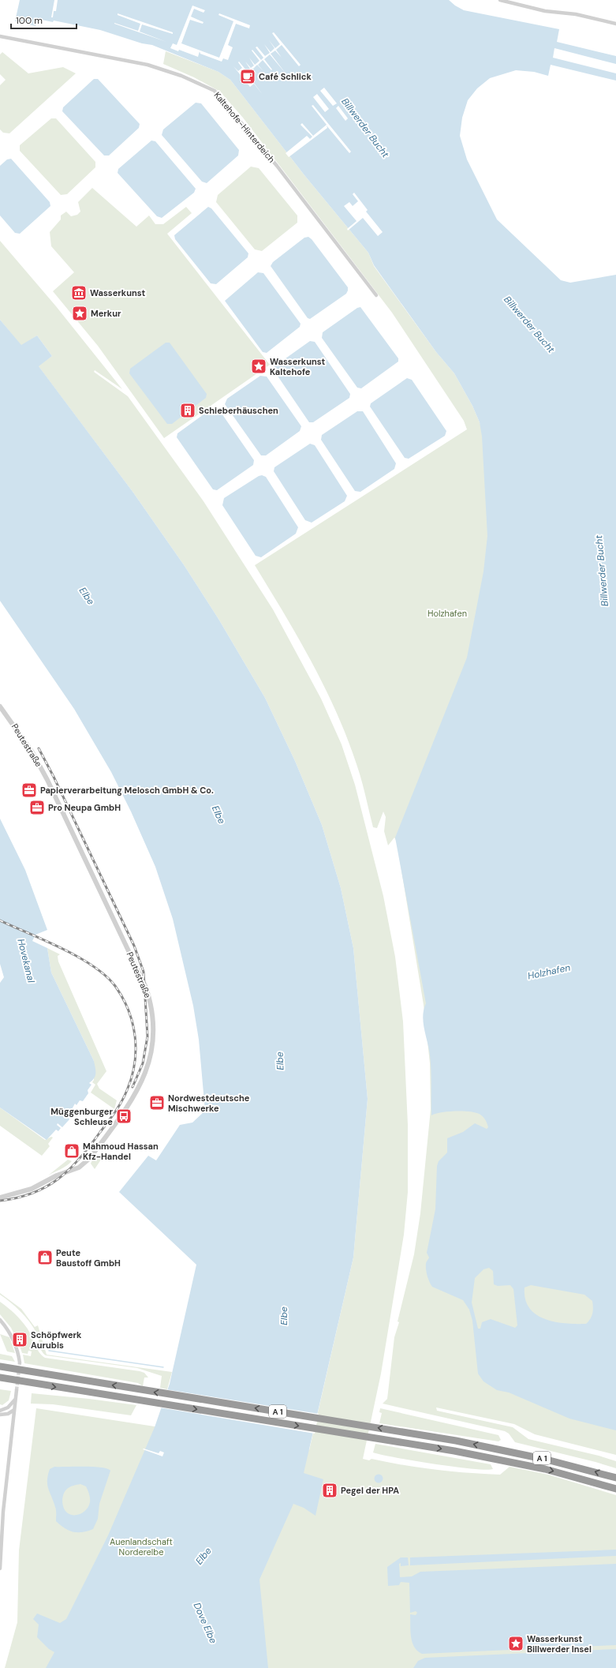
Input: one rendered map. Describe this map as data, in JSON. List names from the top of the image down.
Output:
{
  "streets": {
    "highway": ["A 1"],
    "street": ["Kaltehofe-Hinterdeich", "Peutestraße"]
  },
  "water": [
    "Billwerder Bucht",
    "Elbe",
    "Hovekanal",
    "Holzhafen",
    "Dove Elbe"
  ],
  "parks": ["Holzhafen", "Auenlandschaft Norderelbe"],
  "places": {
    "cafe": ["Café Schlick"],
    "museum": ["Wasserkunst"],
    "place": ["Merkur", "Wasserkunst Kaltehofe", "Wasserkunst Billwerder Insel"],
    "building": ["Schieberhäuschen", "Schöpfwerk Aurubis", "Pegel der HPA"],
    "office": ["Papierverarbeitung Melosch GmbH & Co.", "Pro Neupa GmbH", "Nordwestdeutsche Mischwerke"],
    "bus stop": ["Müggenburger Schleuse"],
    "shop": ["Mahmoud Hassan Kfz-Handel", "Peute Baustoff GmbH"]
  },
  "scale_bar": "100 m"
}
